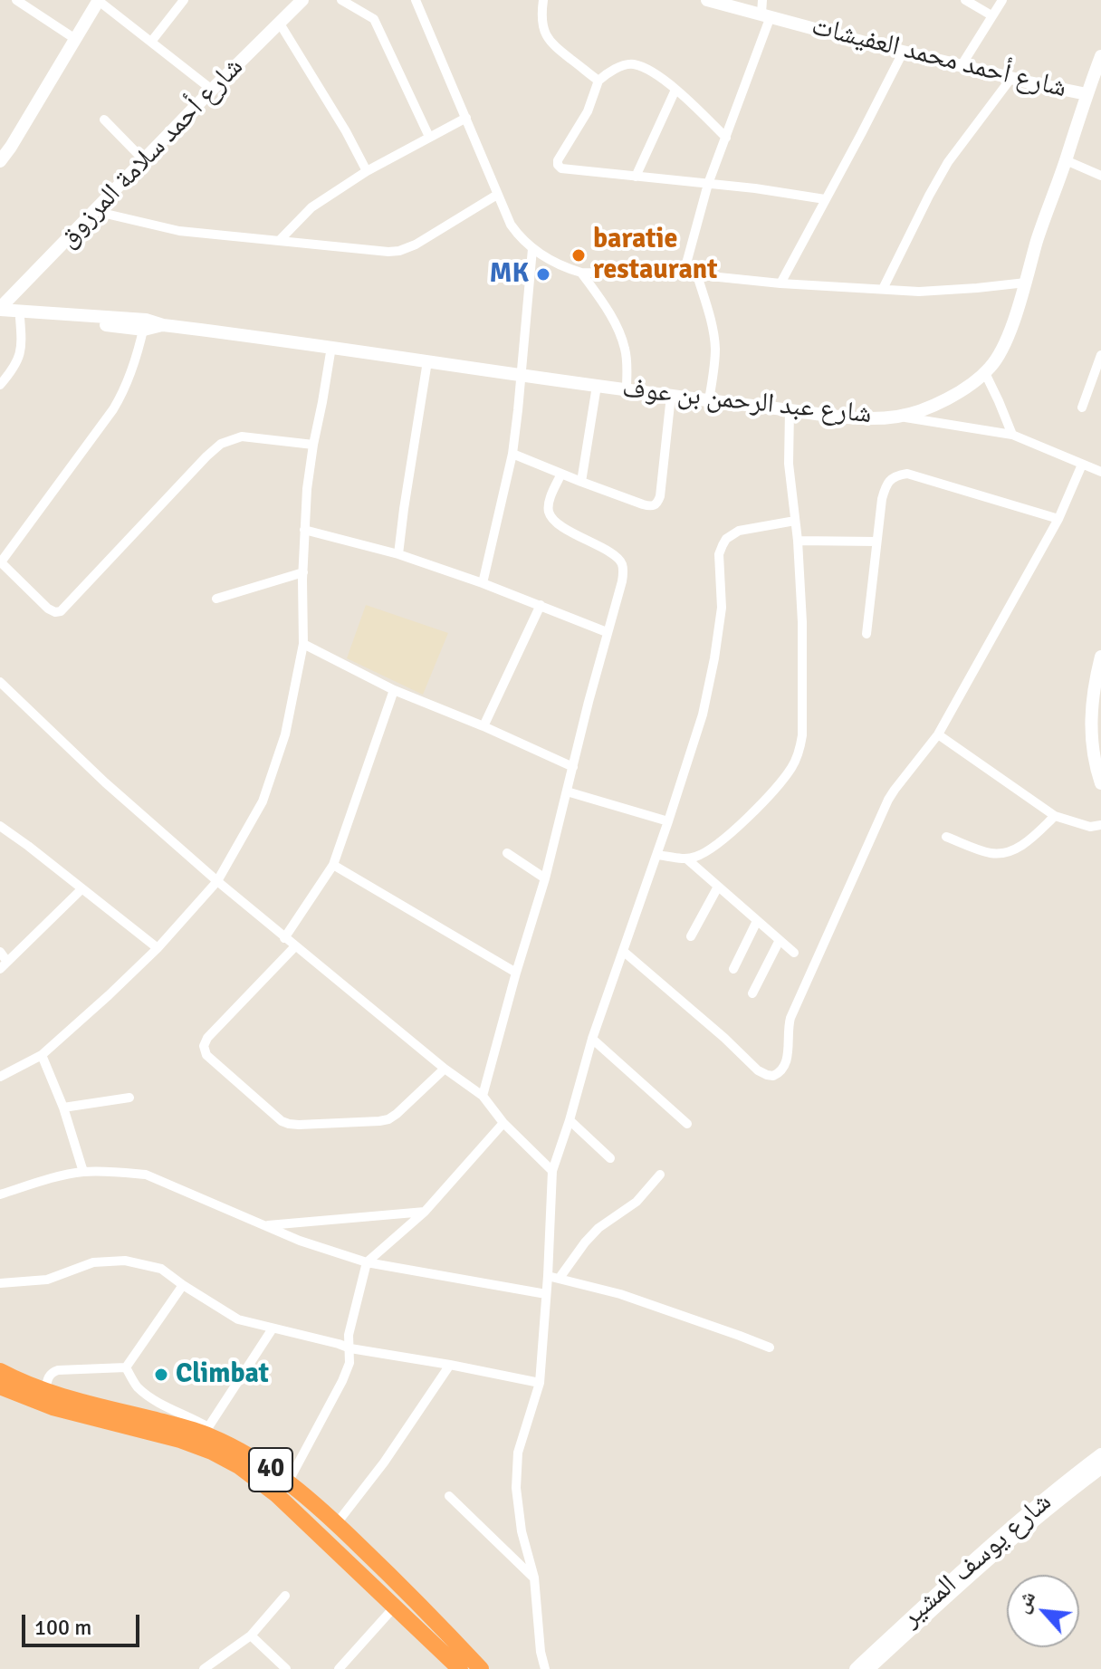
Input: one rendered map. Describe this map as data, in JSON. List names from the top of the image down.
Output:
{
  "streets": {
    "highway": ["40"],
    "street": [
      "شارع أحمد محمد العفيشات",
      "شارع أحمد سلامة المرزوق",
      "شارع عبد الرحمن بن عوف",
      "شارع يوسف المشير"
    ]
  },
  "crossings": [
    ["شارع أحمد محمد العفيشات", "شارع عبد الرحمن بن عوف"],
    ["شارع أحمد سلامة المرزوق", "شارع عبد الرحمن بن عوف"]
  ],
  "places": ["baratie restaurant", "MK", "Climbat"],
  "scale_bar": "100 m",
  "north": "top left"
}
